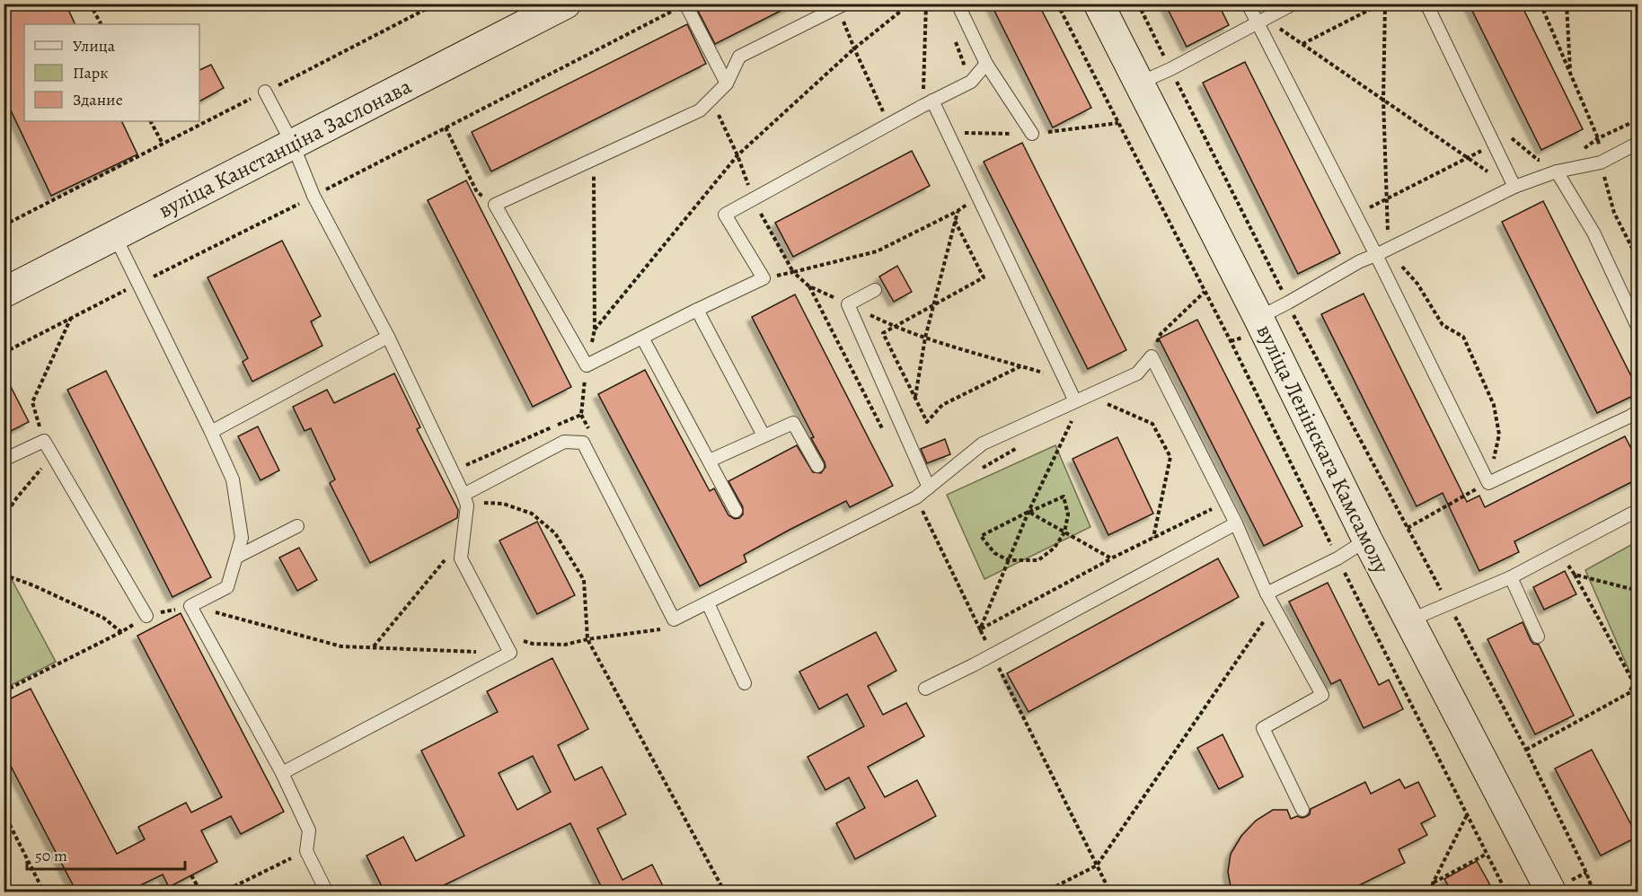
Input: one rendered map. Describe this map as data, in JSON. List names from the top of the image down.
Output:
{
  "streets": {
    "main road": ["вуліца Канстанціна Заслонава", "вуліца Ленінскага Камсамолу"]
  },
  "legend": ["Улица", "Парк", "Здание"],
  "scale_bar": "50 m"
}
